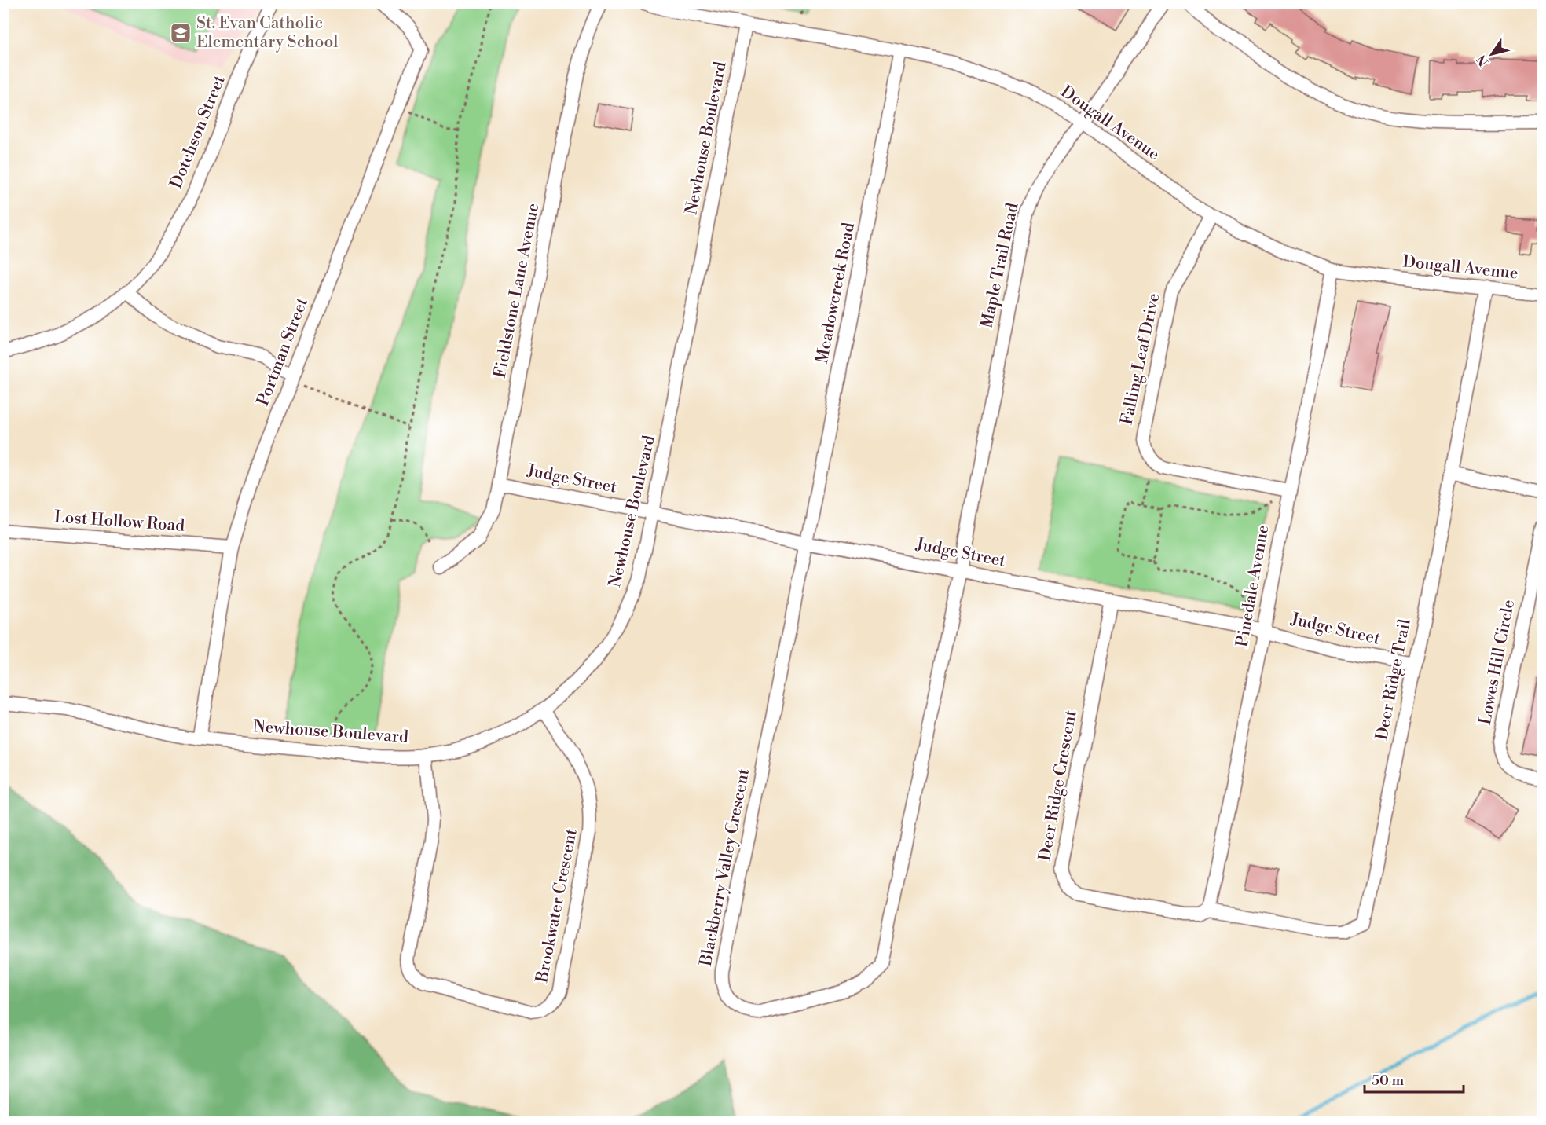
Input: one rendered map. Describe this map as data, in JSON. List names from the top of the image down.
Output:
{
  "streets": {
    "street": [
      "Dougall Avenue",
      "Dotchson Street",
      "Newhouse Boulevard",
      "Maple Trail Road",
      "Fieldstone Lane Avenue",
      "Meadowcreek Road",
      "Portman Street",
      "Falling Leaf Drive",
      "Judge Street",
      "Lost Hollow Road",
      "Pinedale Avenue",
      "Lowes Hill Circle",
      "Deer Ridge Trail",
      "Deer Ridge Crescent",
      "Blackberry Valley Crescent",
      "Brookwater Crescent"
    ]
  },
  "crossings": [
    ["Dougall Avenue", "Newhouse Boulevard"],
    ["Dougall Avenue", "Maple Trail Road"],
    ["Dougall Avenue", "Meadowcreek Road"],
    ["Dougall Avenue", "Falling Leaf Drive"],
    ["Dougall Avenue", "Pinedale Avenue"],
    ["Dougall Avenue", "Deer Ridge Trail"],
    ["Newhouse Boulevard", "Portman Street"],
    ["Newhouse Boulevard", "Judge Street"],
    ["Newhouse Boulevard", "Brookwater Crescent"],
    ["Maple Trail Road", "Judge Street"],
    ["Maple Trail Road", "Blackberry Valley Crescent"],
    ["Fieldstone Lane Avenue", "Judge Street"],
    ["Meadowcreek Road", "Judge Street"],
    ["Meadowcreek Road", "Blackberry Valley Crescent"],
    ["Portman Street", "Lost Hollow Road"],
    ["Falling Leaf Drive", "Pinedale Avenue"],
    ["Judge Street", "Pinedale Avenue"],
    ["Judge Street", "Deer Ridge Trail"],
    ["Judge Street", "Deer Ridge Crescent"],
    ["Judge Street", "Blackberry Valley Crescent"],
    ["Pinedale Avenue", "Deer Ridge Trail"],
    ["Pinedale Avenue", "Deer Ridge Crescent"],
    ["Deer Ridge Trail", "Deer Ridge Crescent"]
  ],
  "places": {
    "school or university": ["St. Evan Catholic Elementary School"]
  },
  "scale_bar": "50 m",
  "north": "bottom left"
}
